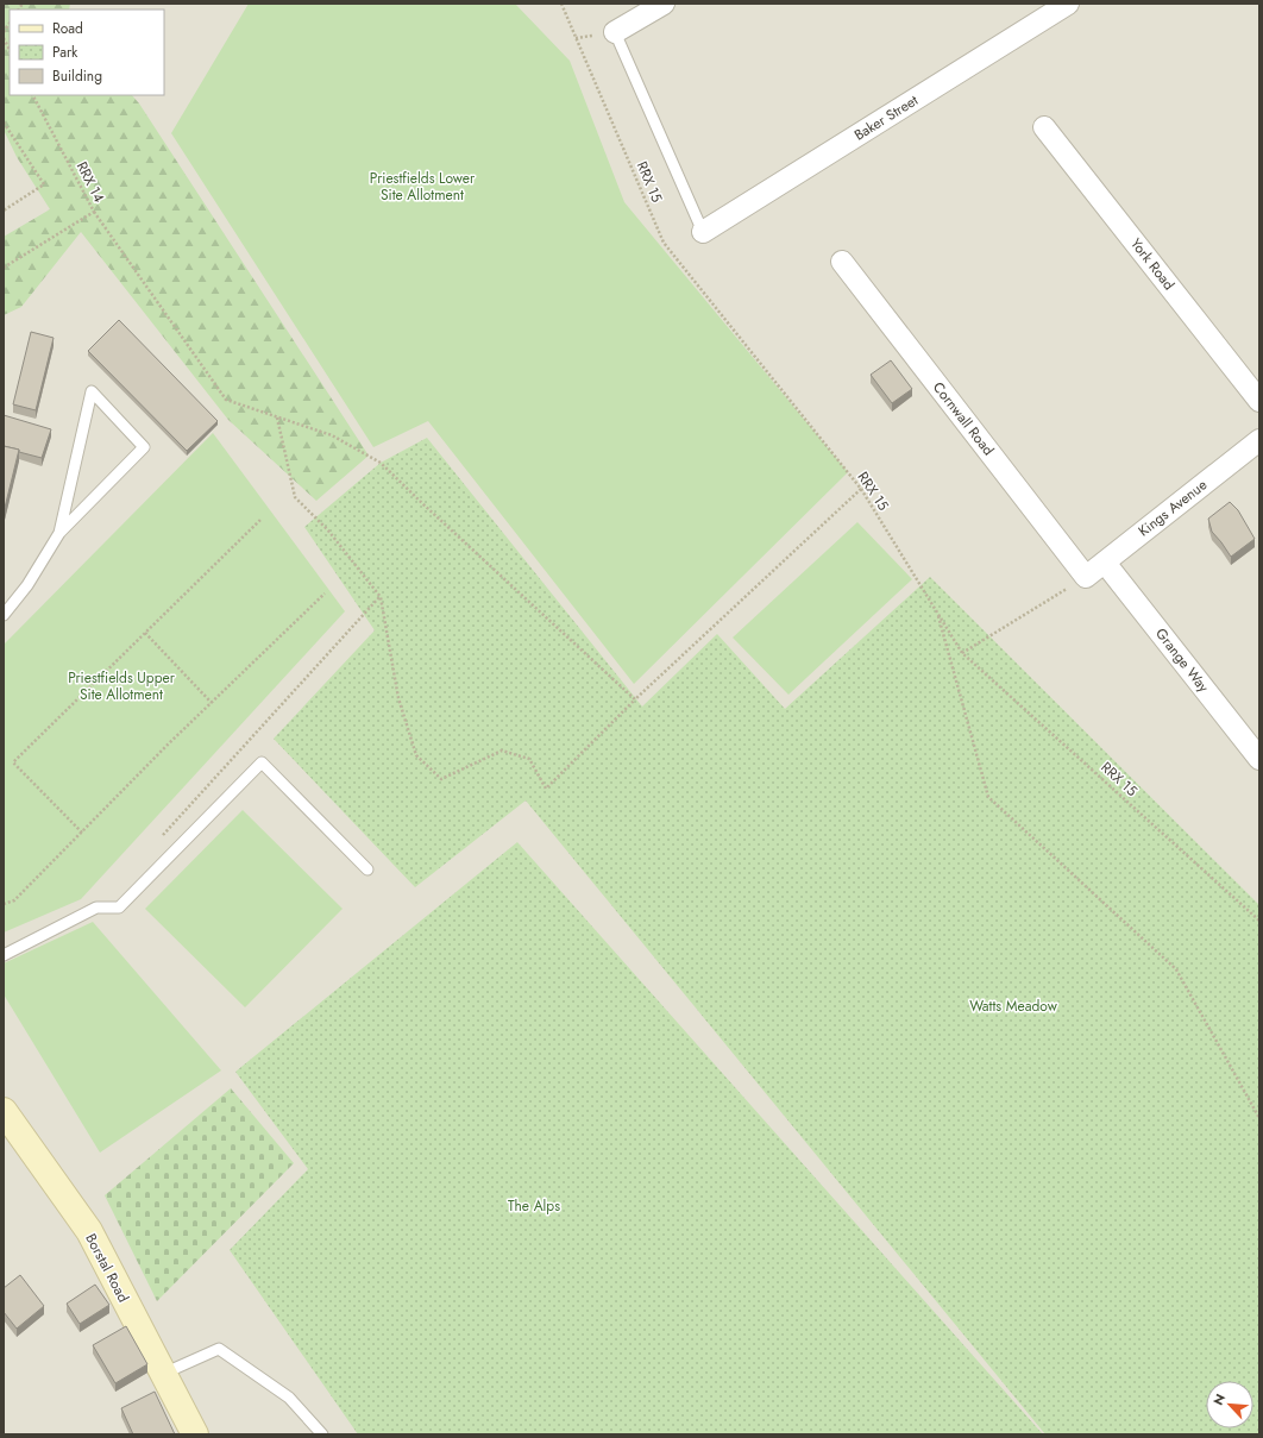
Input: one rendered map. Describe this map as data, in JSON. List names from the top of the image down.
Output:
{
  "streets": {
    "street": [
      "Baker Street",
      "York Road",
      "Cornwall Road",
      "Kings Avenue",
      "Grange Way",
      "Borstal Road"
    ],
    "path": ["RRX 14", "RRX 15"]
  },
  "crossings": [
    ["Cornwall Road", "Kings Avenue"],
    ["Kings Avenue", "Grange Way"]
  ],
  "parks": [
    "Priestfields Lower Site Allotment",
    "Priestfields Upper Site Allotment",
    "Watts Meadow",
    "The Alps"
  ],
  "legend": ["Road", "Park", "Building"],
  "north": "top left"
}
